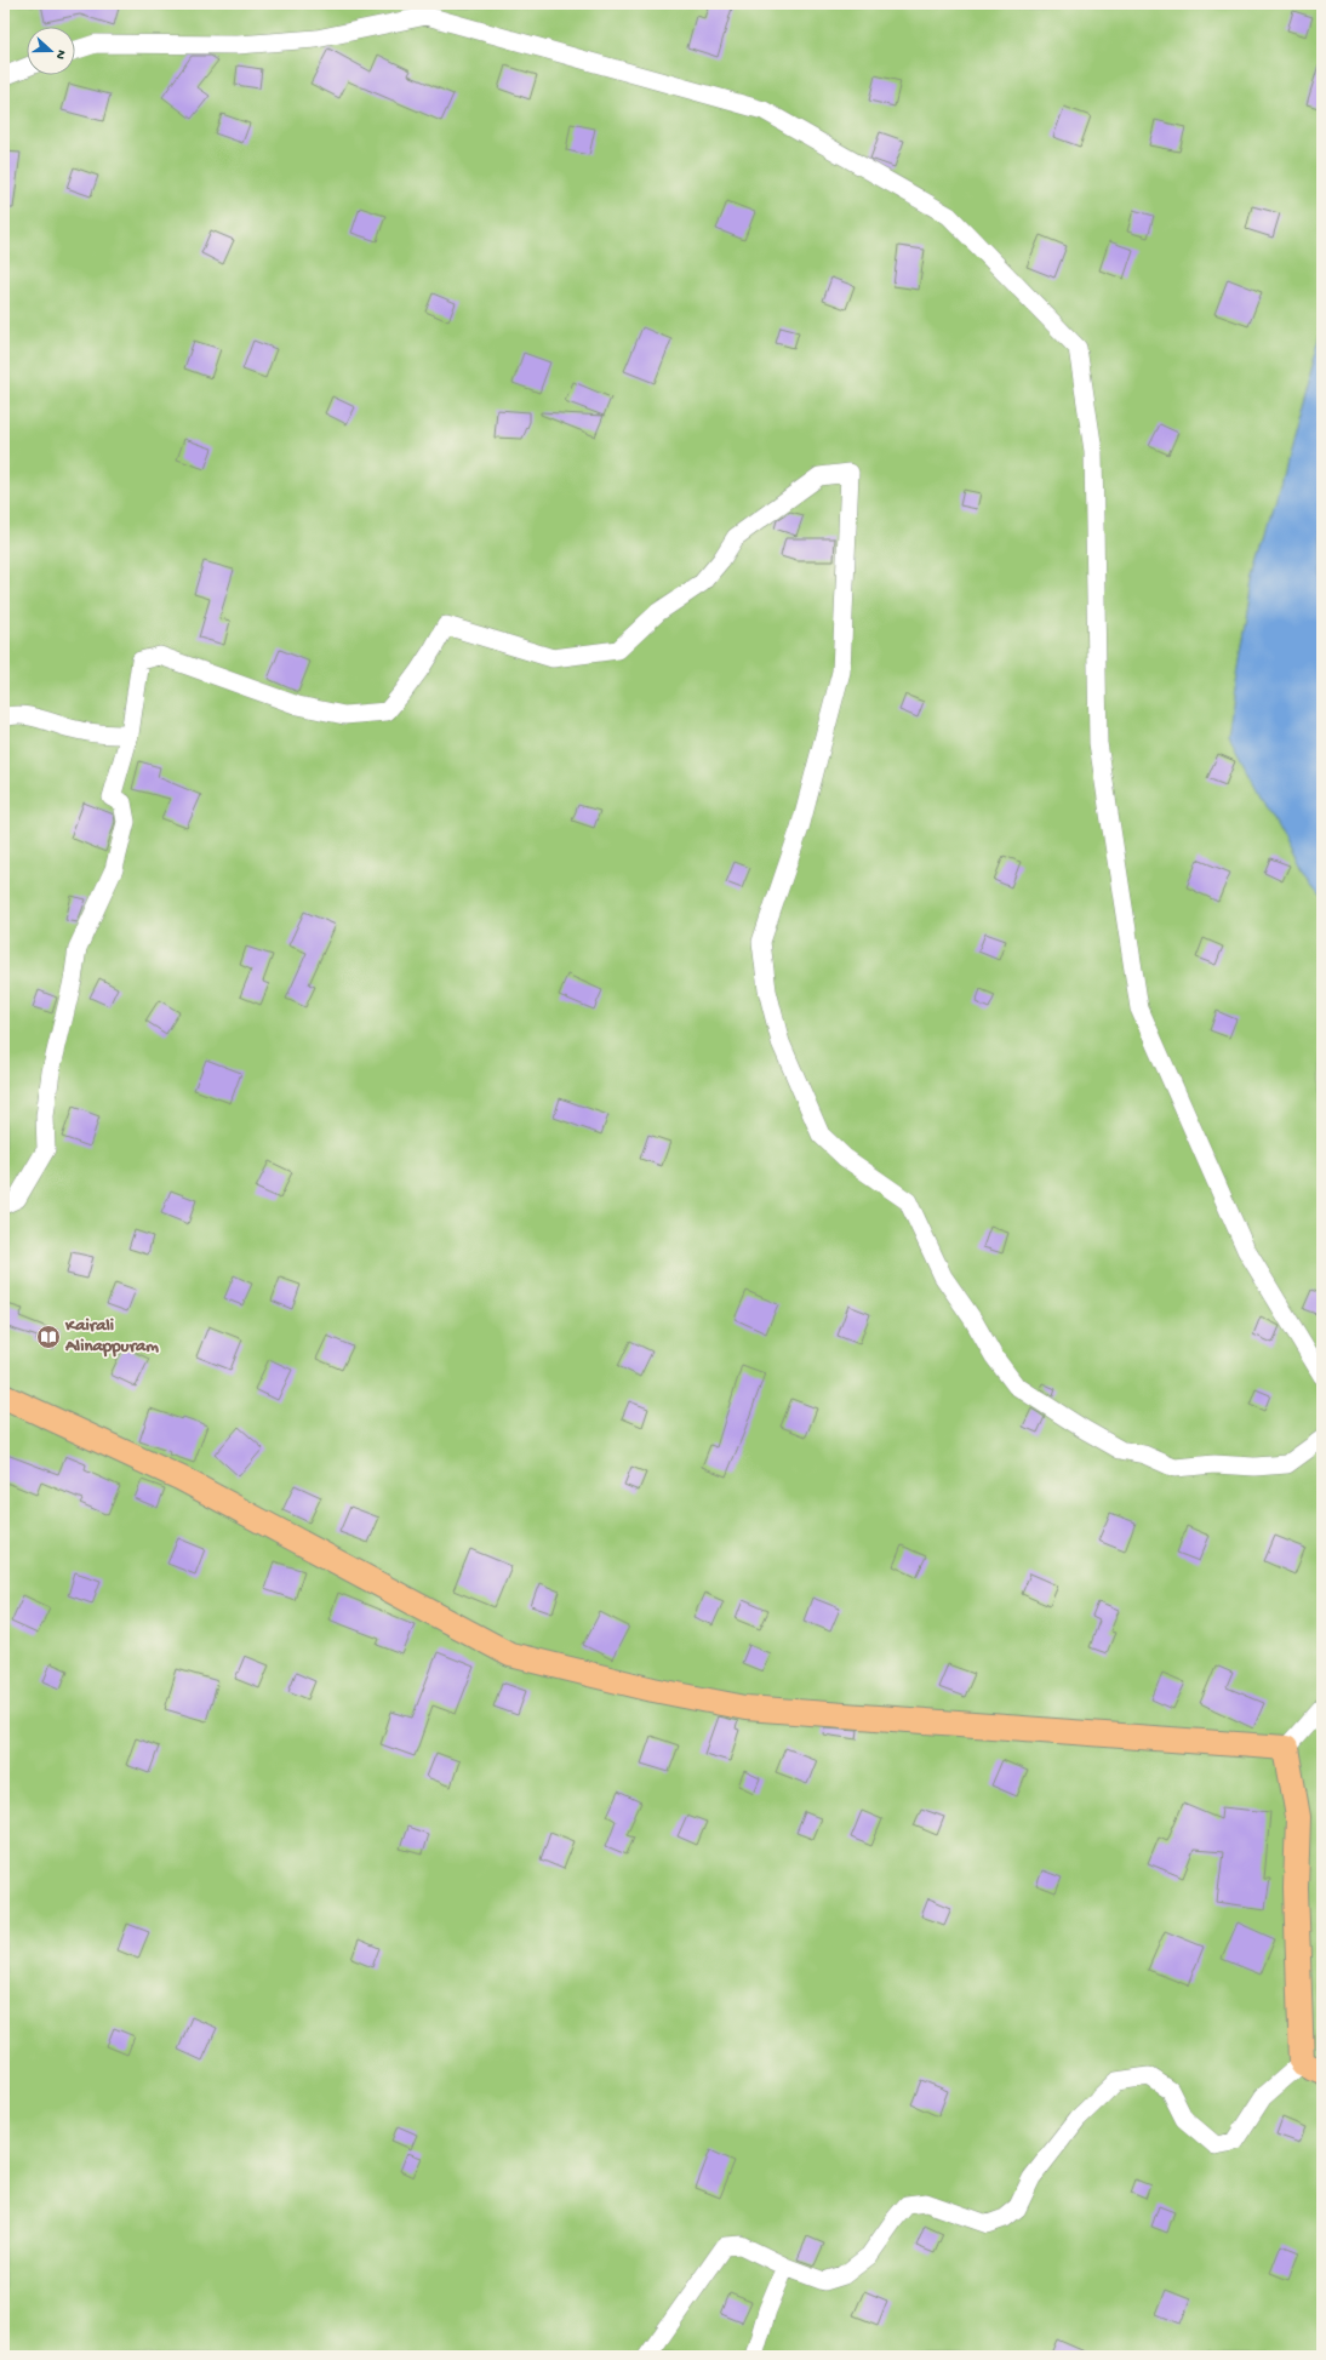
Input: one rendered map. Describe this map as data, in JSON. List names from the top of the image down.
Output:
{
  "places": {
    "library": ["Kairali Alinappuram"]
  },
  "north": "right"
}
